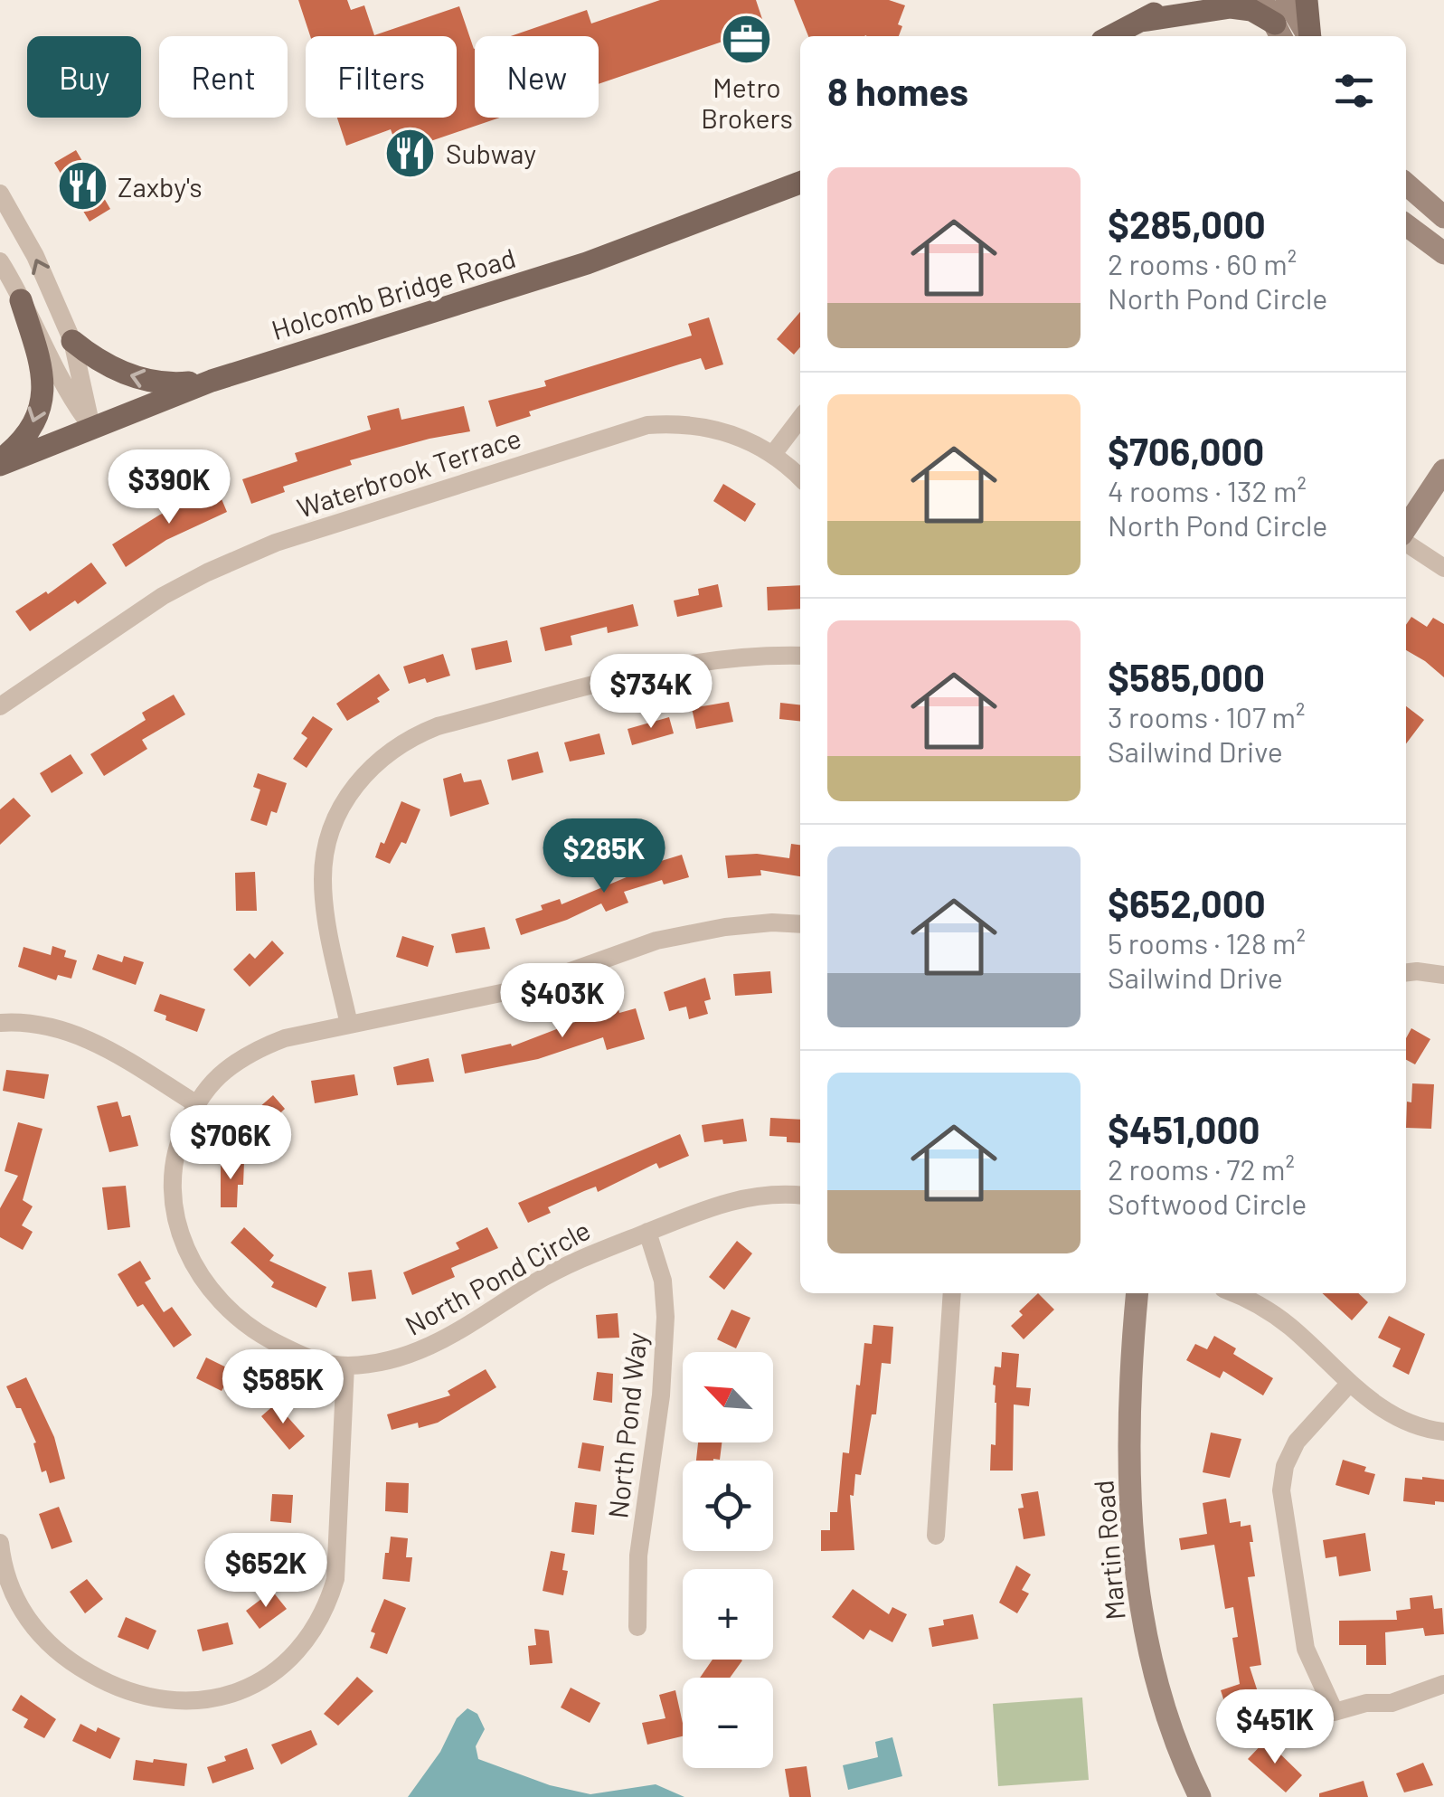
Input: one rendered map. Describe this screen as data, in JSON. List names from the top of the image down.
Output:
{
  "streets": {
    "main road": ["Holcomb Bridge Road"],
    "street": [
      "Waterbrook Terrace",
      "North Pond Circle",
      "North Pond Way",
      "Martin Road"
    ]
  },
  "crossings": [
    ["North Pond Circle", "North Pond Way"]
  ],
  "places": {
    "office": ["Metro Brokers"],
    "restaurant": ["Subway", "Zaxby's"]
  },
  "north": "top left",
  "page": {
    "chip": [
      "Buy",
      "Rent",
      "Filters",
      "New"
    ],
    "heading": "8 homes",
    "list": [
      {
        "name": "$285,000",
        "note": "2 rooms · 60 m² · North Pond Circle"
      },
      {
        "name": "$706,000",
        "note": "4 rooms · 132 m² · North Pond Circle"
      },
      {
        "name": "$585,000",
        "note": "3 rooms · 107 m² · Sailwind Drive"
      },
      {
        "name": "$652,000",
        "note": "5 rooms · 128 m² · Sailwind Drive"
      },
      {
        "name": "$451,000",
        "note": "2 rooms · 72 m² · Softwood Circle"
      }
    ],
    "price": [
      "$390K",
      "$734K",
      "$285K",
      "$403K",
      "$706K",
      "$585K",
      "$652K",
      "$451K"
    ],
    "map_buttons": ["+", "−"]
  }
}
